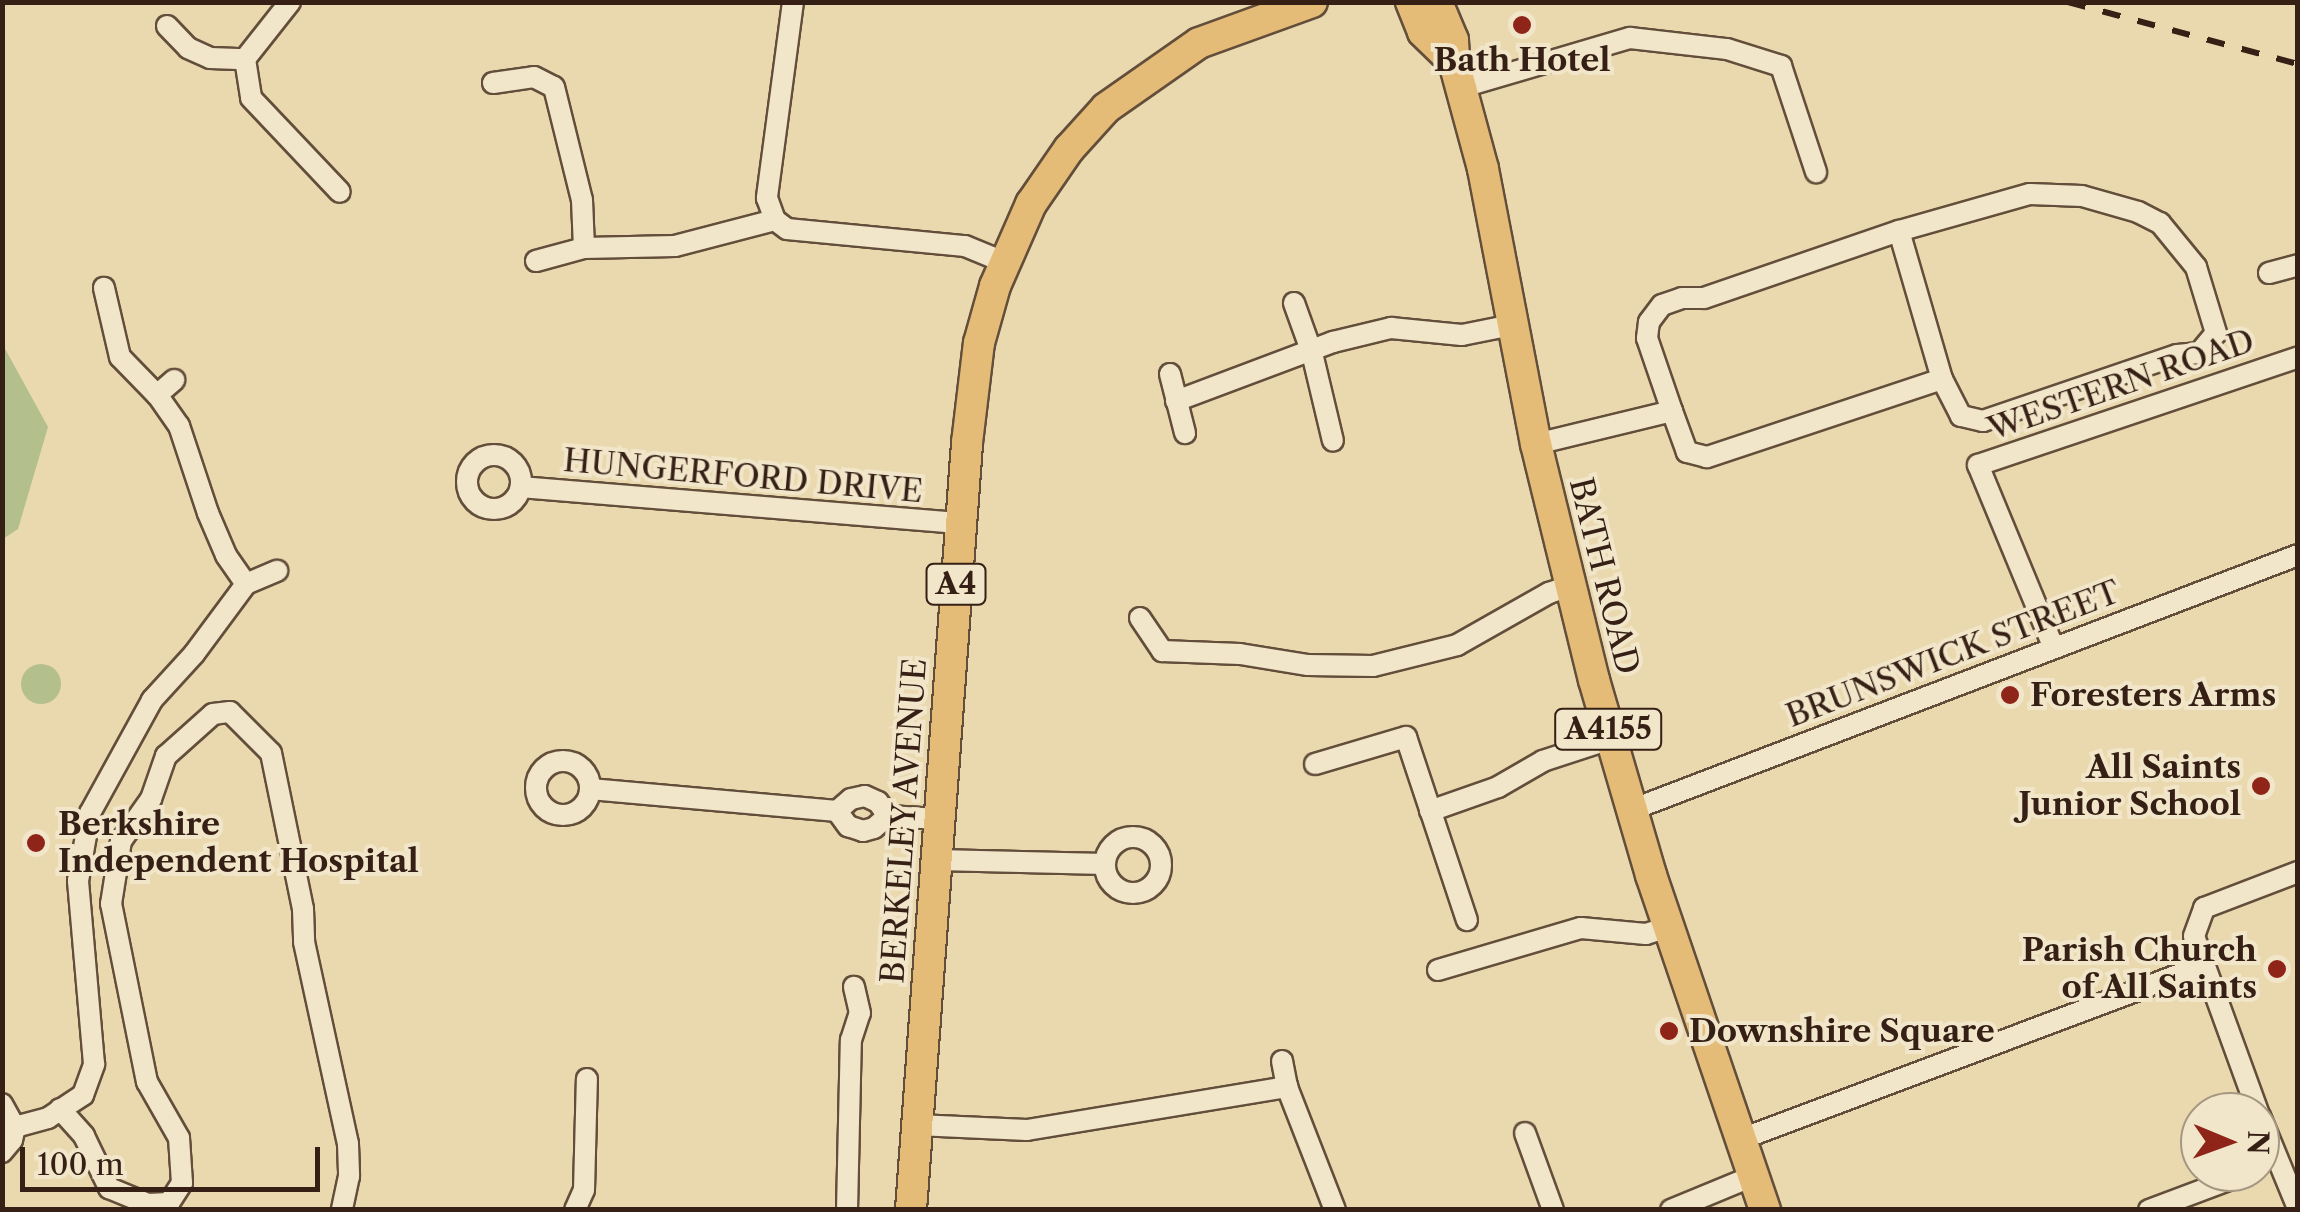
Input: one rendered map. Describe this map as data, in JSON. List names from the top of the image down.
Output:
{
  "streets": {
    "main road": [
      "BATH ROAD",
      "A4",
      "A4155",
      "BERKELEY AVENUE"
    ],
    "street": ["WESTERN ROAD", "HUNGERFORD DRIVE", "BRUNSWICK STREET"]
  },
  "crossings": [
    ["WESTERN ROAD", "BRUNSWICK STREET"],
    ["HUNGERFORD DRIVE", "BERKELEY AVENUE"],
    ["BATH ROAD", "BRUNSWICK STREET"]
  ],
  "places": [
    "Bath Hotel",
    "Foresters Arms",
    "All Saints Junior School",
    "Berkshire Independent Hospital",
    "Parish Church of All Saints",
    "Downshire Square"
  ],
  "scale_bar": "100 m",
  "north": "right"
}
